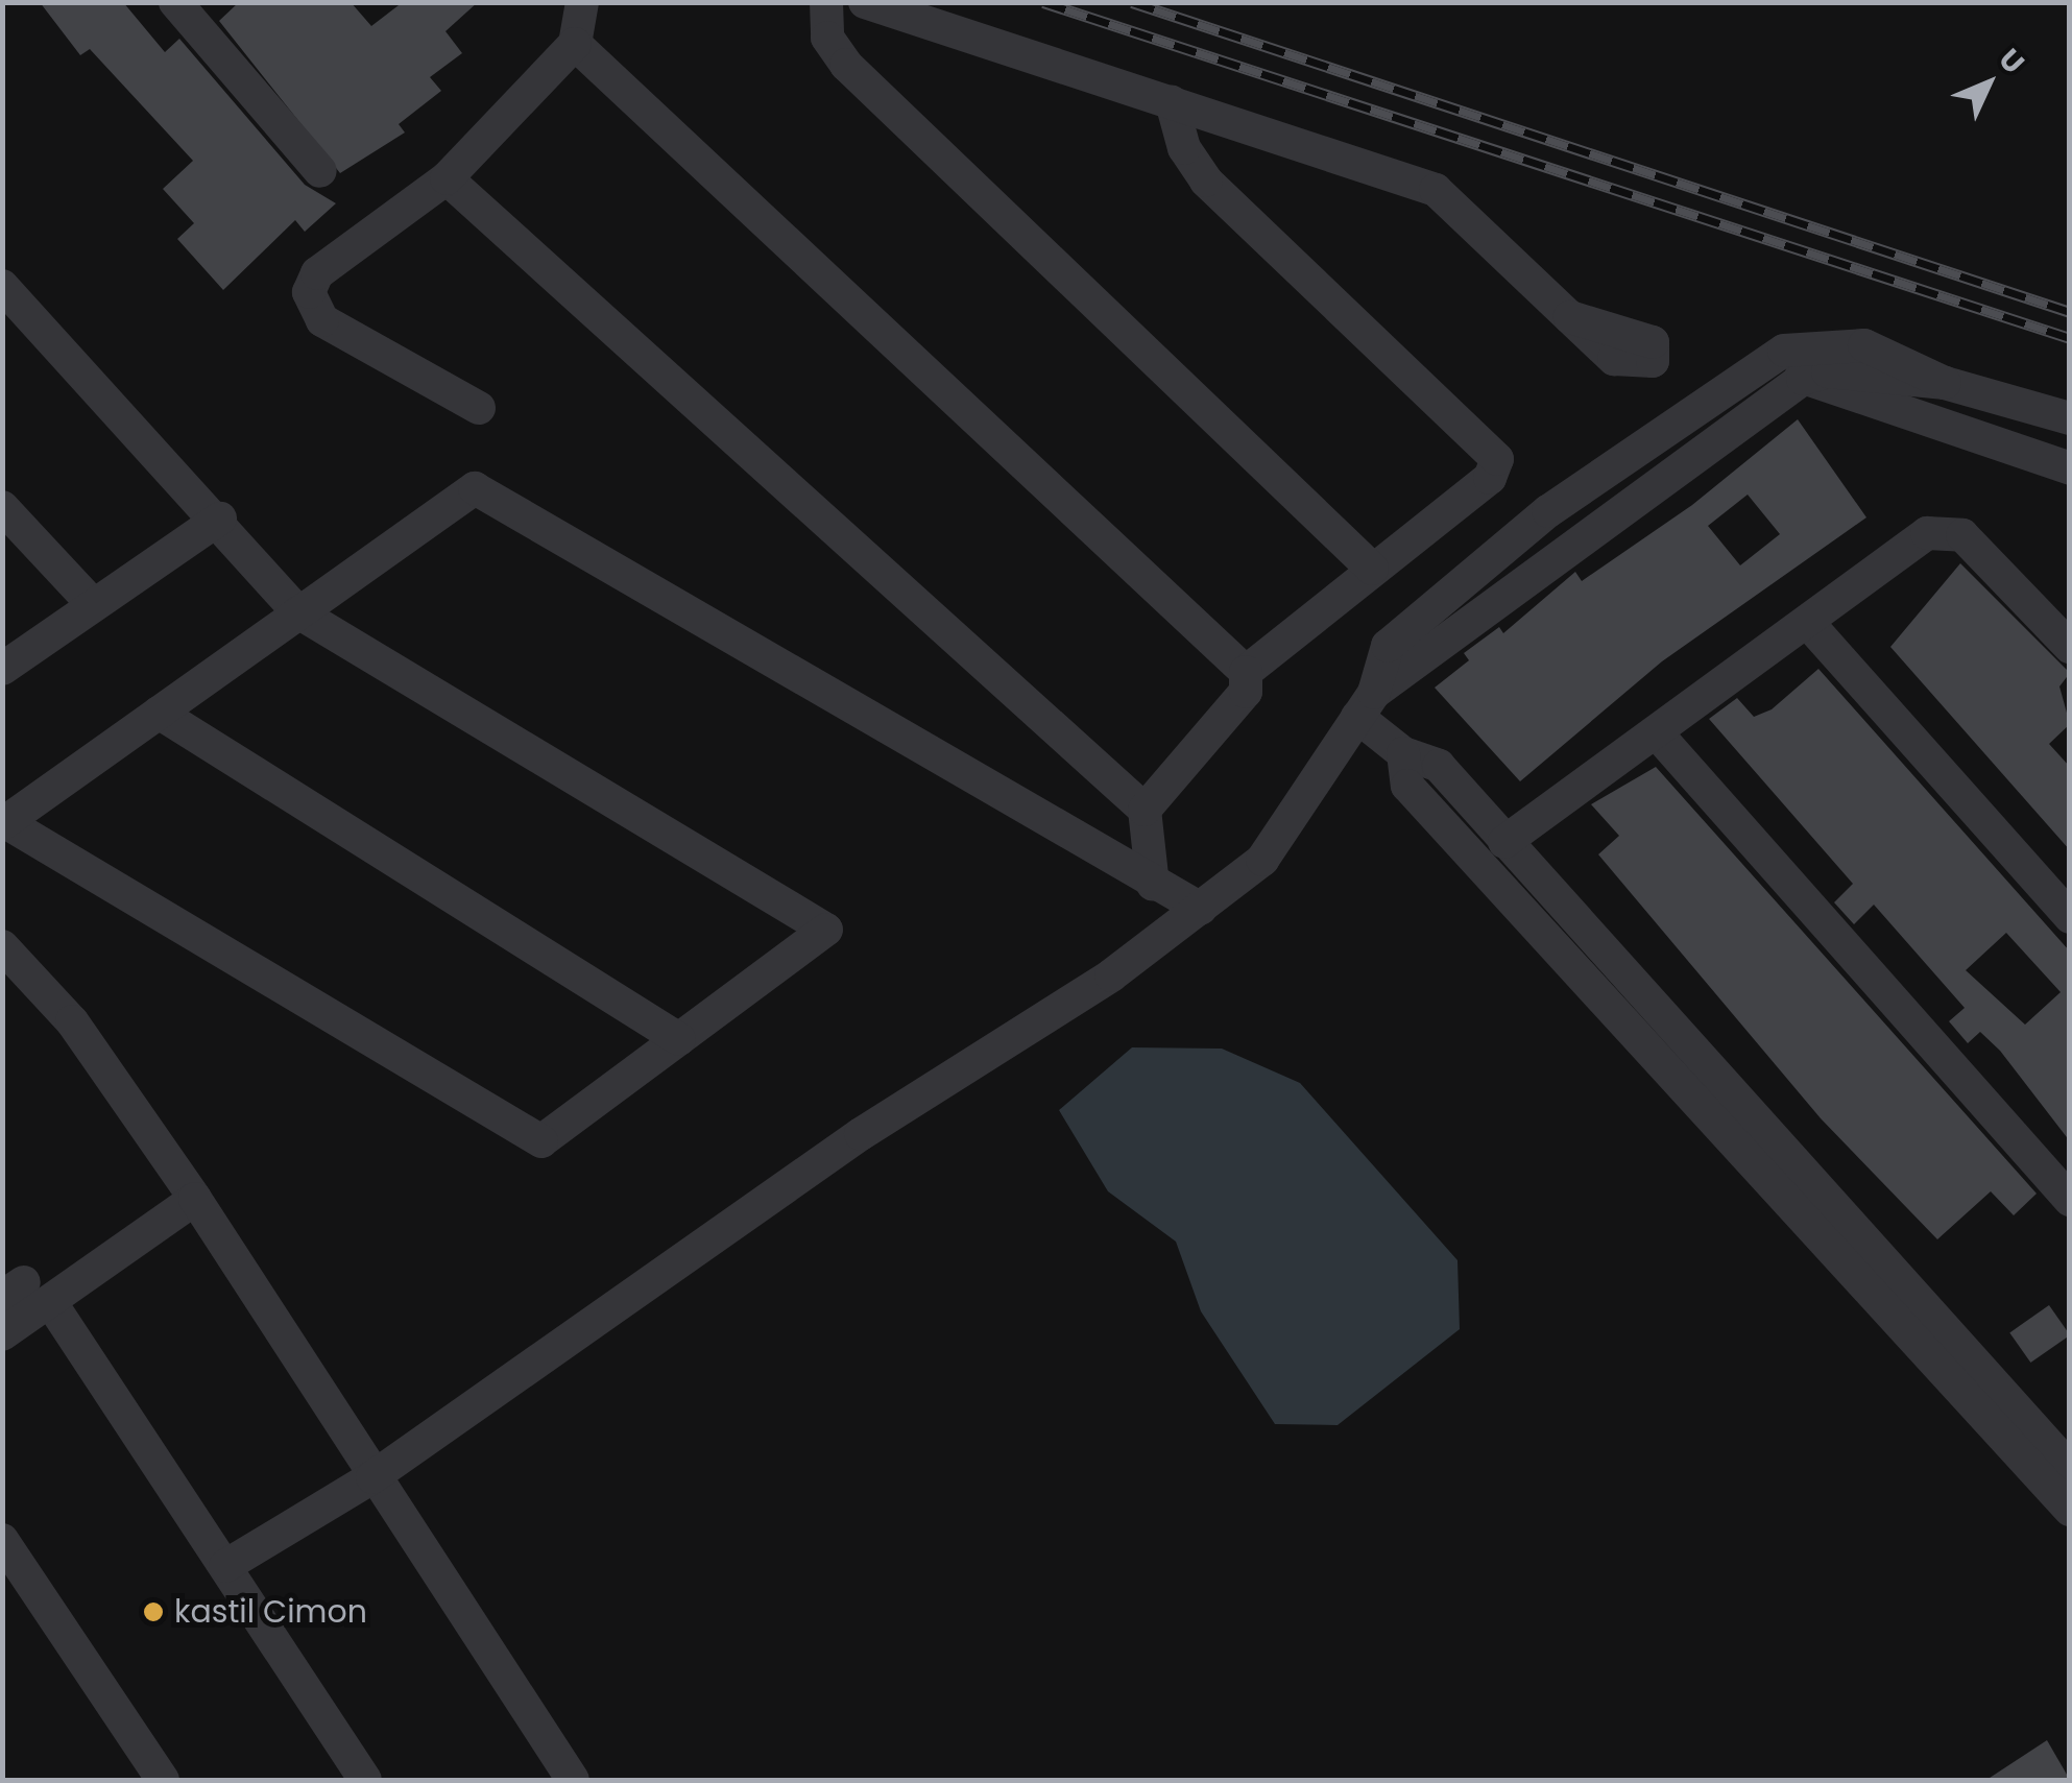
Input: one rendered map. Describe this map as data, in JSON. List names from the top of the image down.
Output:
{
  "places": ["kastil Cimon"],
  "north": "top right"
}
